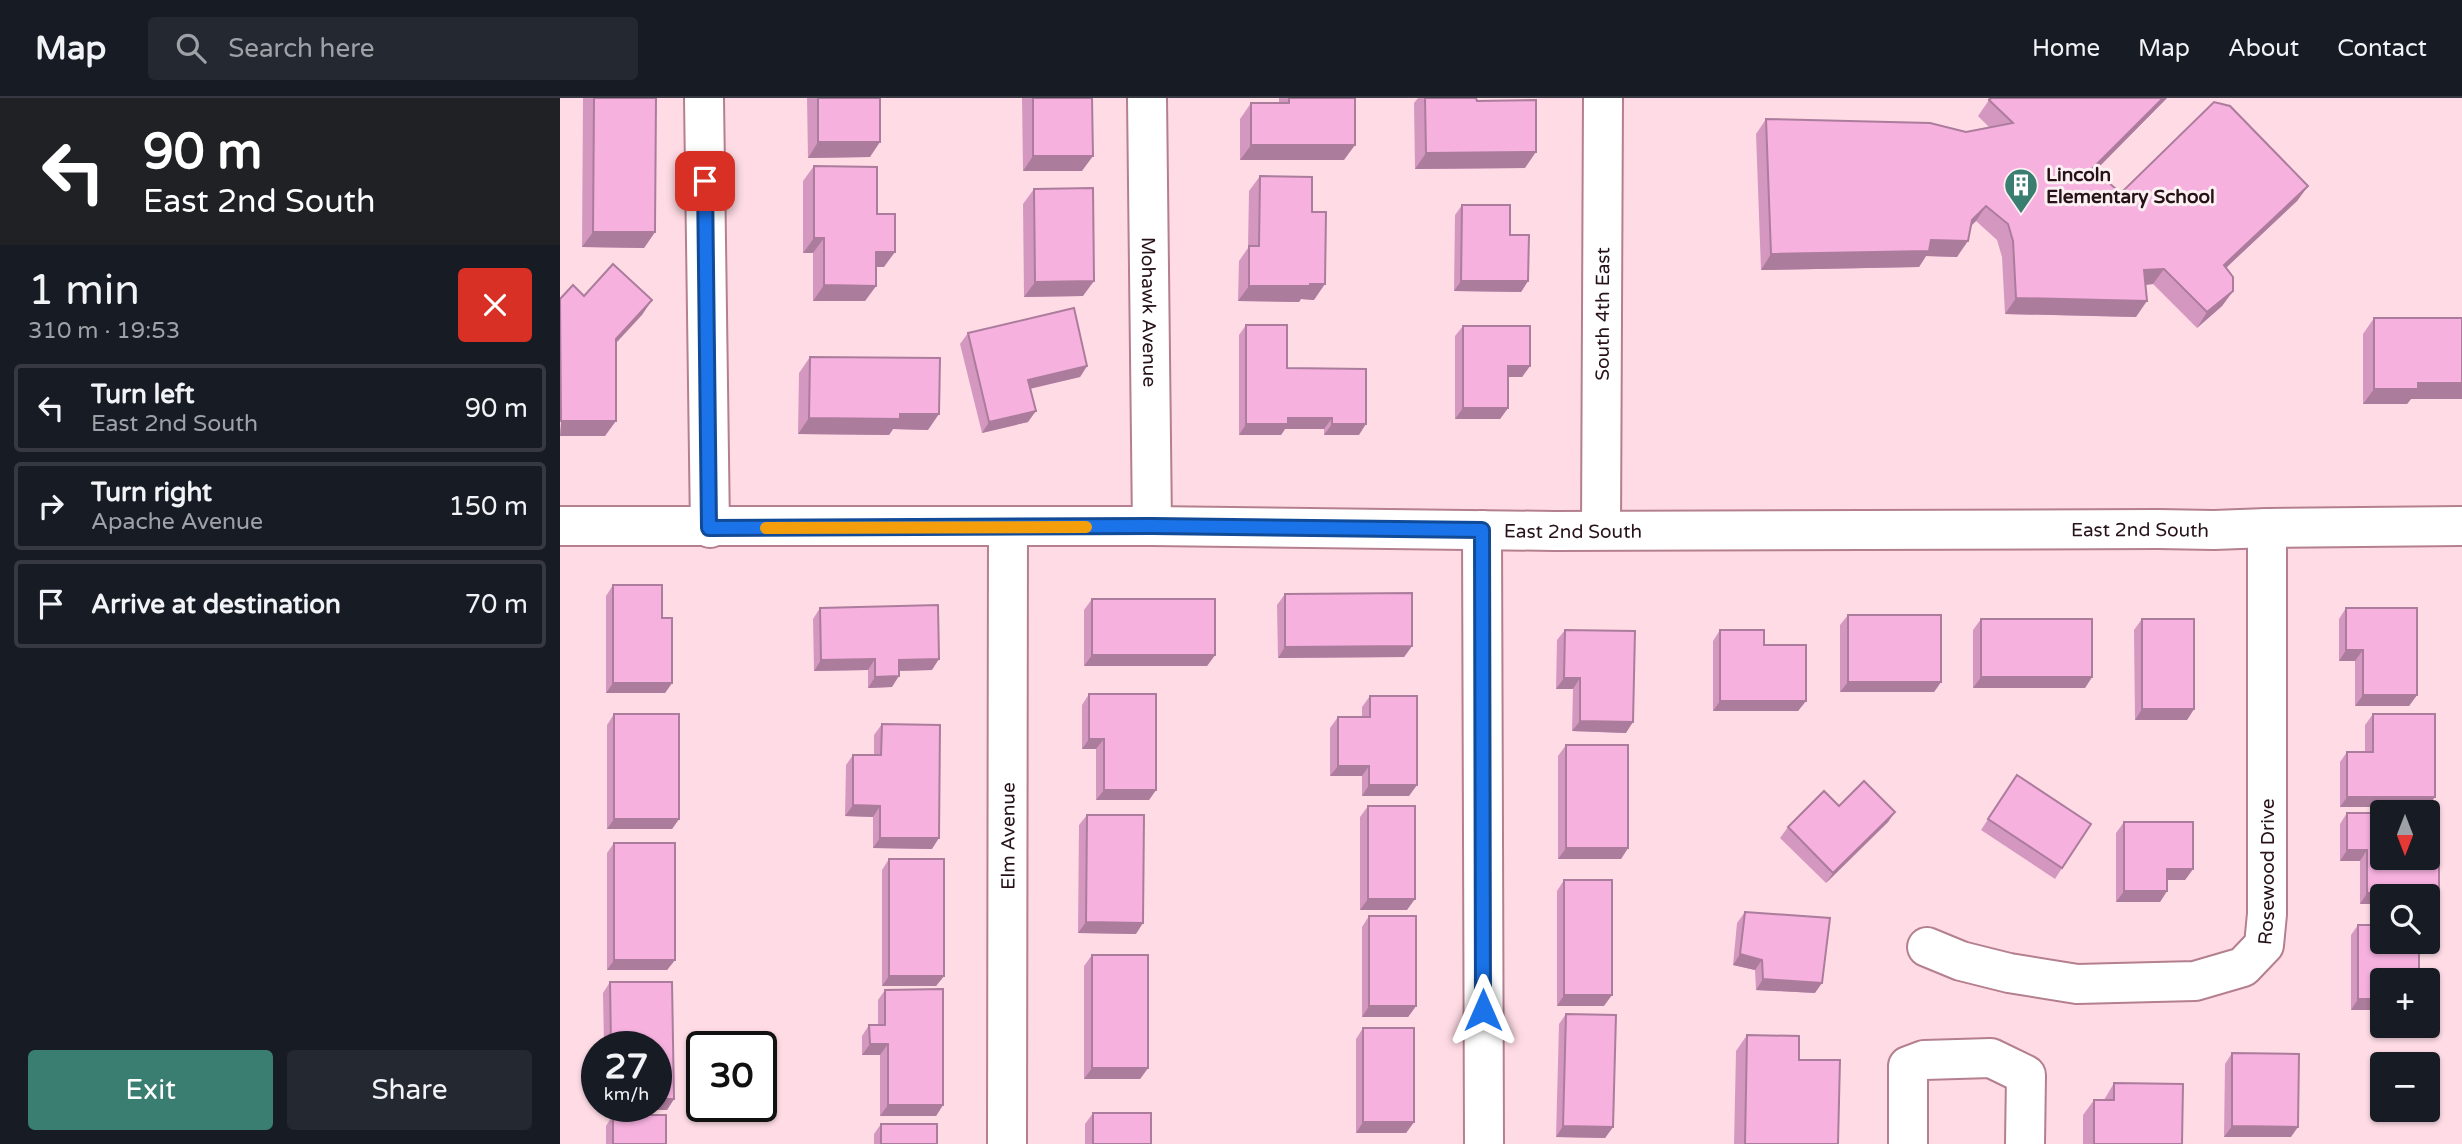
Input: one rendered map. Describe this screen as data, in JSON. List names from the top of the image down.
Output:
{
  "streets": {
    "street": [
      "Mohawk Avenue",
      "South 4th East",
      "East 2nd South",
      "Elm Avenue",
      "Rosewood Drive"
    ]
  },
  "crossings": [
    ["Mohawk Avenue", "East 2nd South"],
    ["South 4th East", "East 2nd South"],
    ["East 2nd South", "Elm Avenue"],
    ["East 2nd South", "Rosewood Drive"]
  ],
  "places": {
    "building": ["Lincoln Elementary School"]
  },
  "north": "bottom",
  "page": {
    "header": "Map",
    "search": "Search here",
    "nav": [
      "Home",
      "Map",
      "About",
      "Contact"
    ],
    "turn": ["90 m", "East 2nd South"],
    "heading": ["1 min", "310 m · 19:53"],
    "list": [
      {
        "name": "Turn left",
        "note": "East 2nd South",
        "value": "90 m"
      },
      {
        "name": "Turn right",
        "note": "Apache Avenue",
        "value": "150 m"
      },
      {
        "name": "Arrive at destination",
        "value": "70 m"
      }
    ],
    "map_buttons": ["+", "−"],
    "speed": "27 km/h",
    "limit": "30",
    "buttons": ["Exit", "Share"]
  }
}
